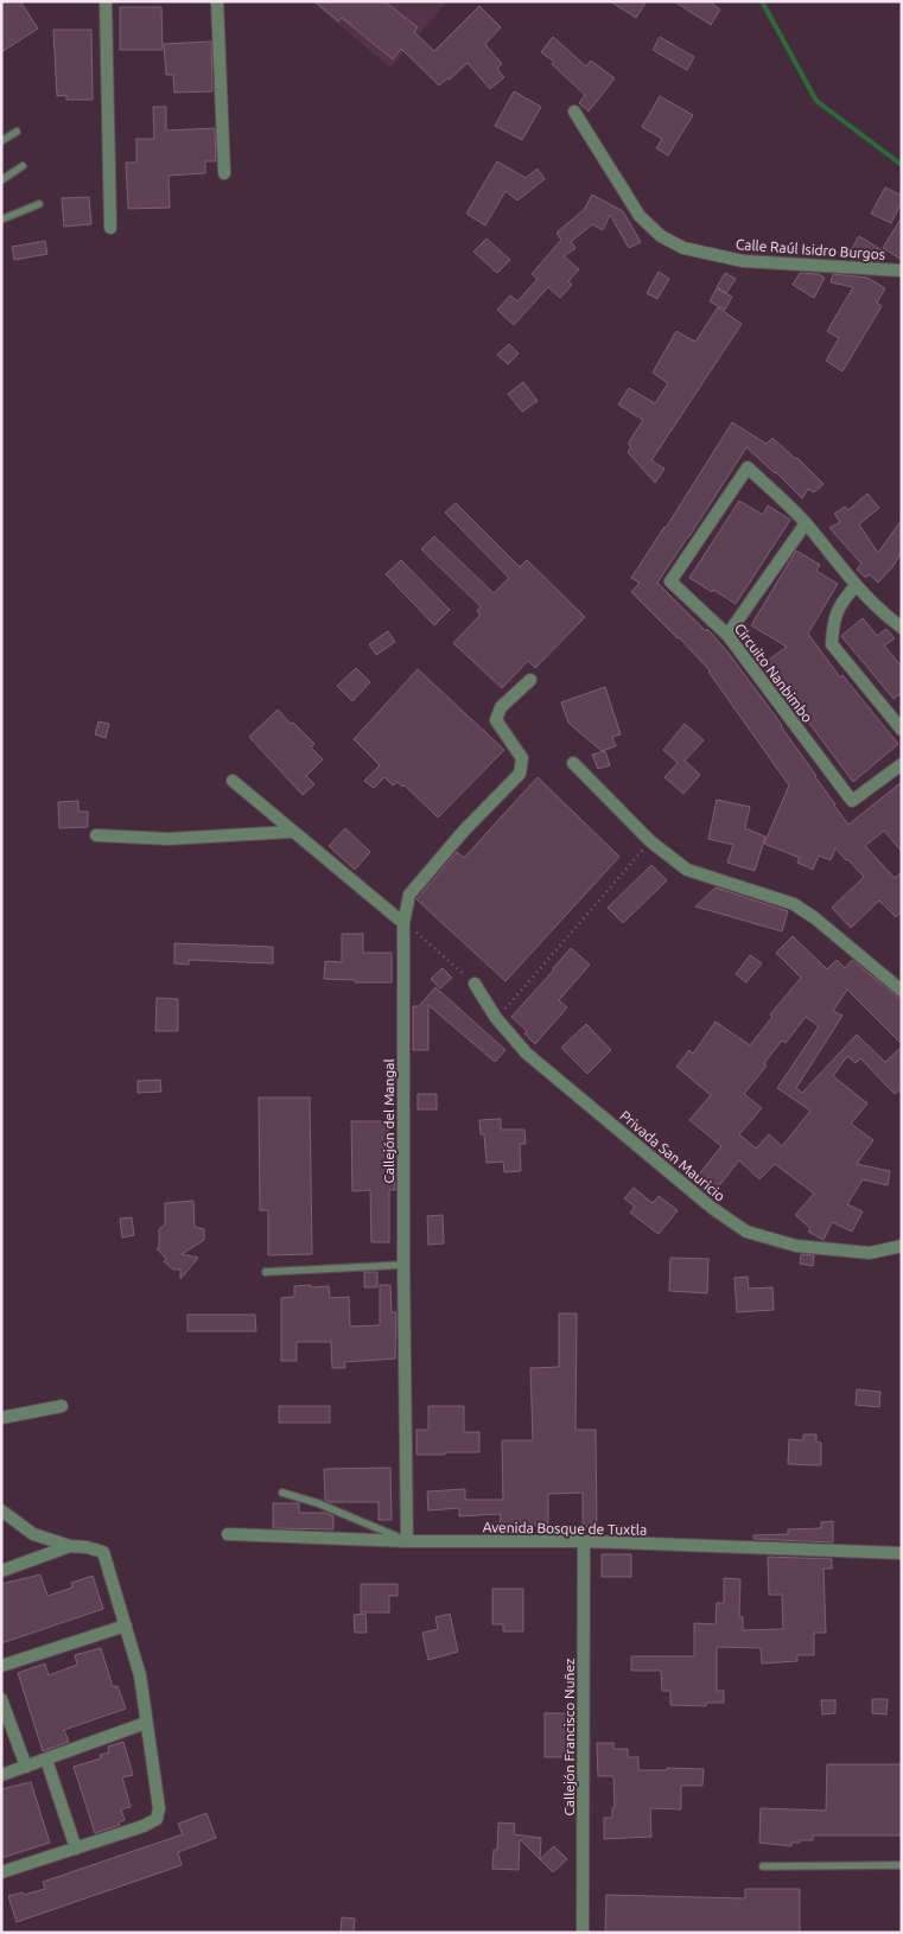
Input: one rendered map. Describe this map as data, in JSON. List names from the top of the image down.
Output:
{
  "streets": {
    "street": [
      "Calle Raúl Isidro Burgos",
      "Circuito Nanbimbo",
      "Callejón del Mangal",
      "Privada San Mauricio",
      "Avenida Bosque de Tuxtla",
      "Callejón Francisco Nuñez"
    ]
  },
  "crossings": [
    ["Callejón del Mangal", "Avenida Bosque de Tuxtla"],
    ["Avenida Bosque de Tuxtla", "Callejón Francisco Nuñez"]
  ]
}
